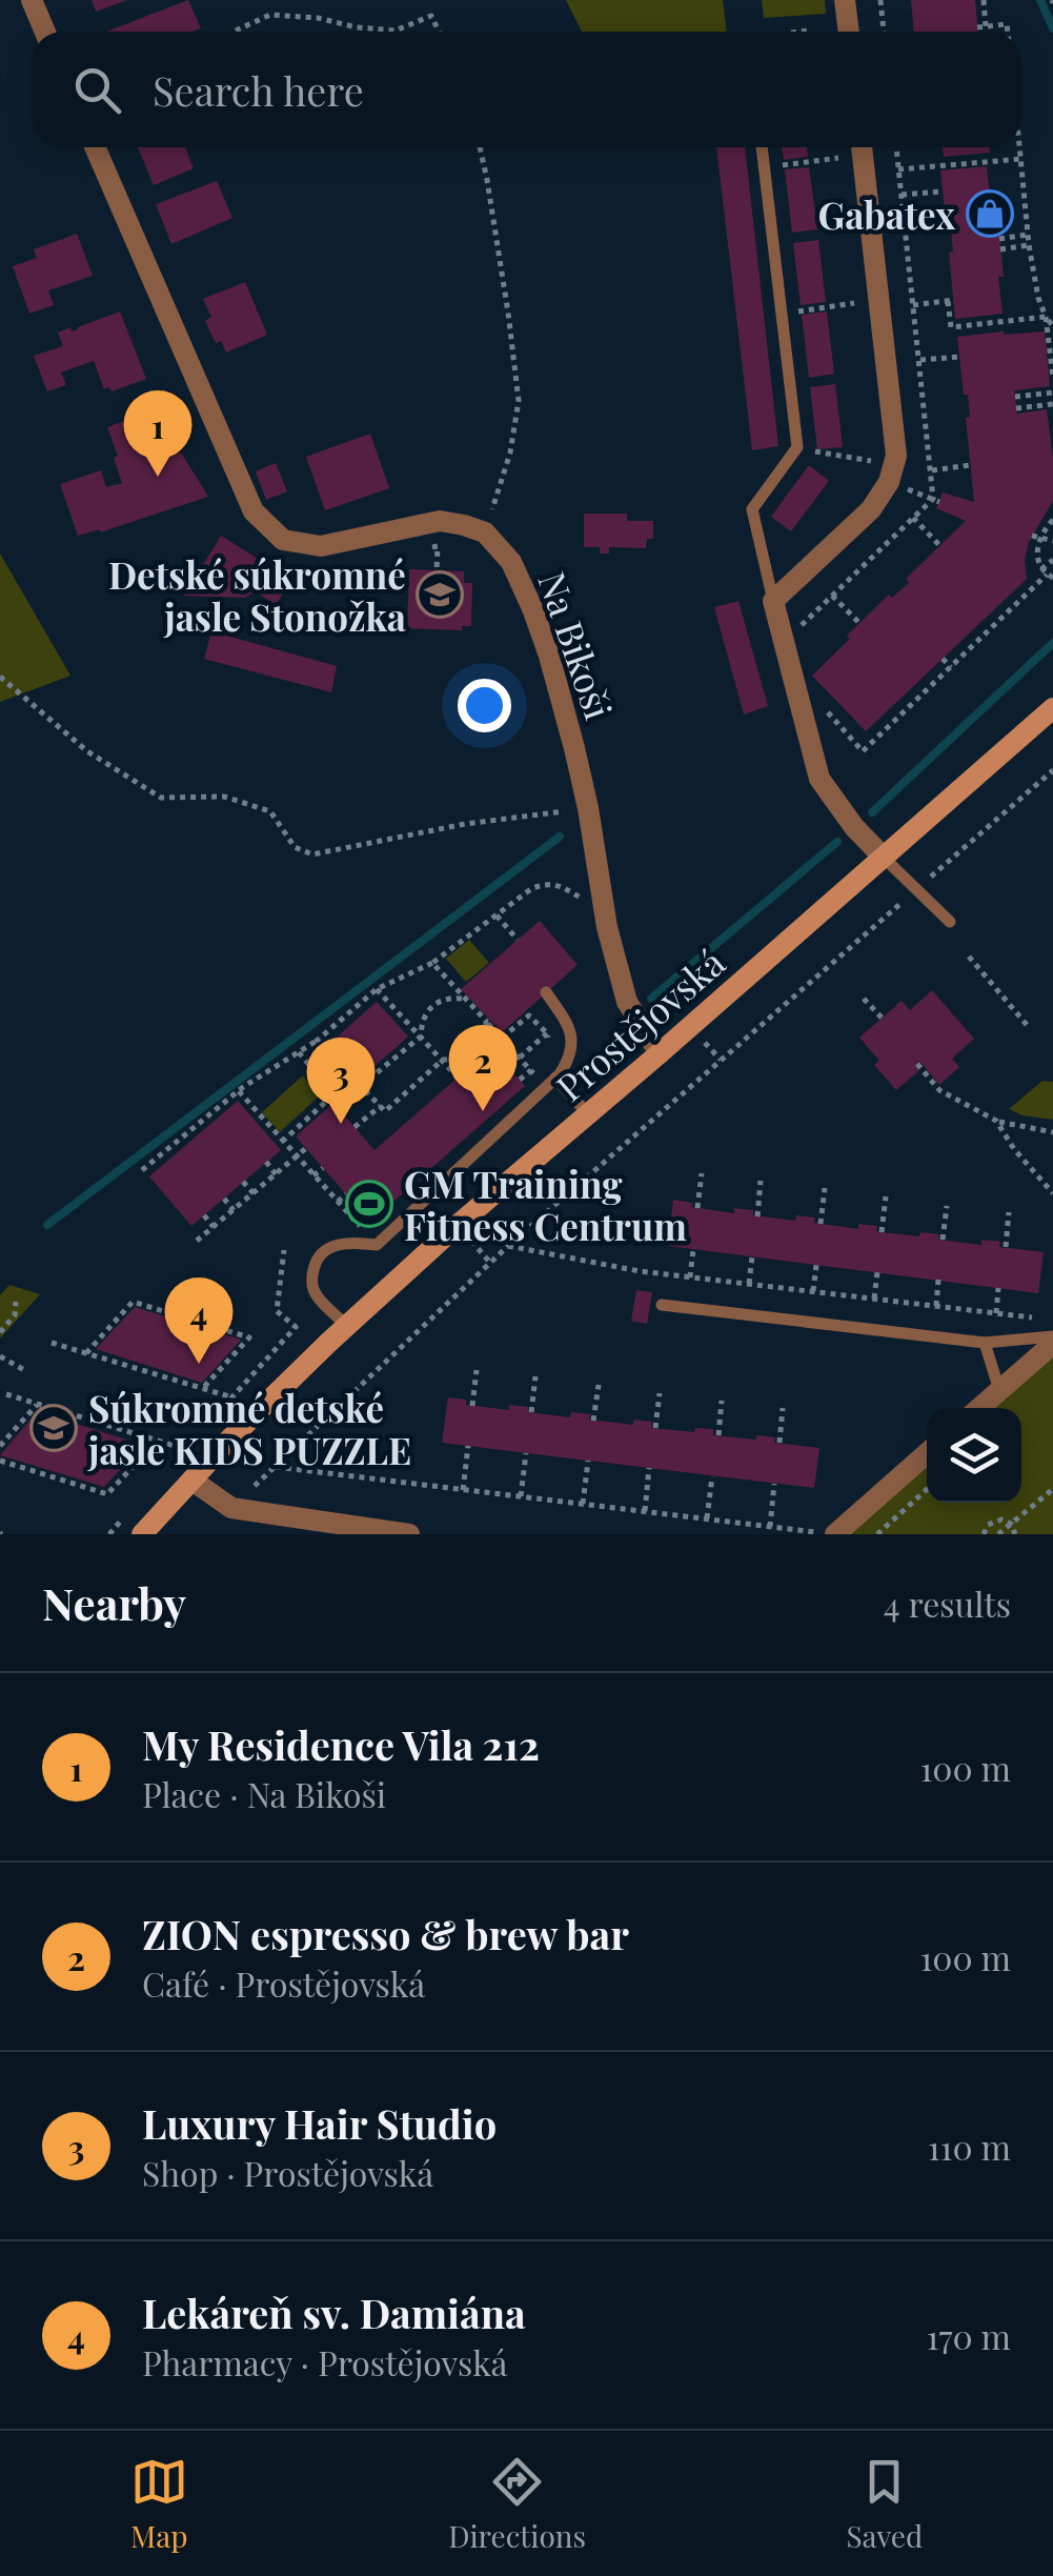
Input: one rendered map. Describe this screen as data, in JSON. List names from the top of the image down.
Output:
{
  "streets": {
    "street": ["Na Bikoši", "Prostějovská"]
  },
  "crossings": [
    ["Na Bikoši", "Prostějovská"]
  ],
  "places": {
    "shop": ["Gabatex"],
    "school or university": ["Detské súkromné jasle Stonožka", "Súkromné detské jasle KIDS PUZZLE"],
    "sports": ["GM Training Fitness Centrum"]
  },
  "page": {
    "search": "Search here",
    "pins": [
      "1",
      "2",
      "3",
      "4"
    ],
    "heading": ["Nearby", "4 results"],
    "list": [
      {
        "mark": "1",
        "name": "My Residence Vila 212",
        "note": "Place · Na Bikoši",
        "value": "100 m"
      },
      {
        "mark": "2",
        "name": "ZION espresso & brew bar",
        "note": "Café · Prostějovská",
        "value": "100 m"
      },
      {
        "mark": "3",
        "name": "Luxury Hair Studio",
        "note": "Shop · Prostějovská",
        "value": "110 m"
      },
      {
        "mark": "4",
        "name": "Lekáreň sv. Damiána",
        "note": "Pharmacy · Prostějovská",
        "value": "170 m"
      }
    ],
    "nav": ["Map", "Directions", "Saved"]
  }
}
